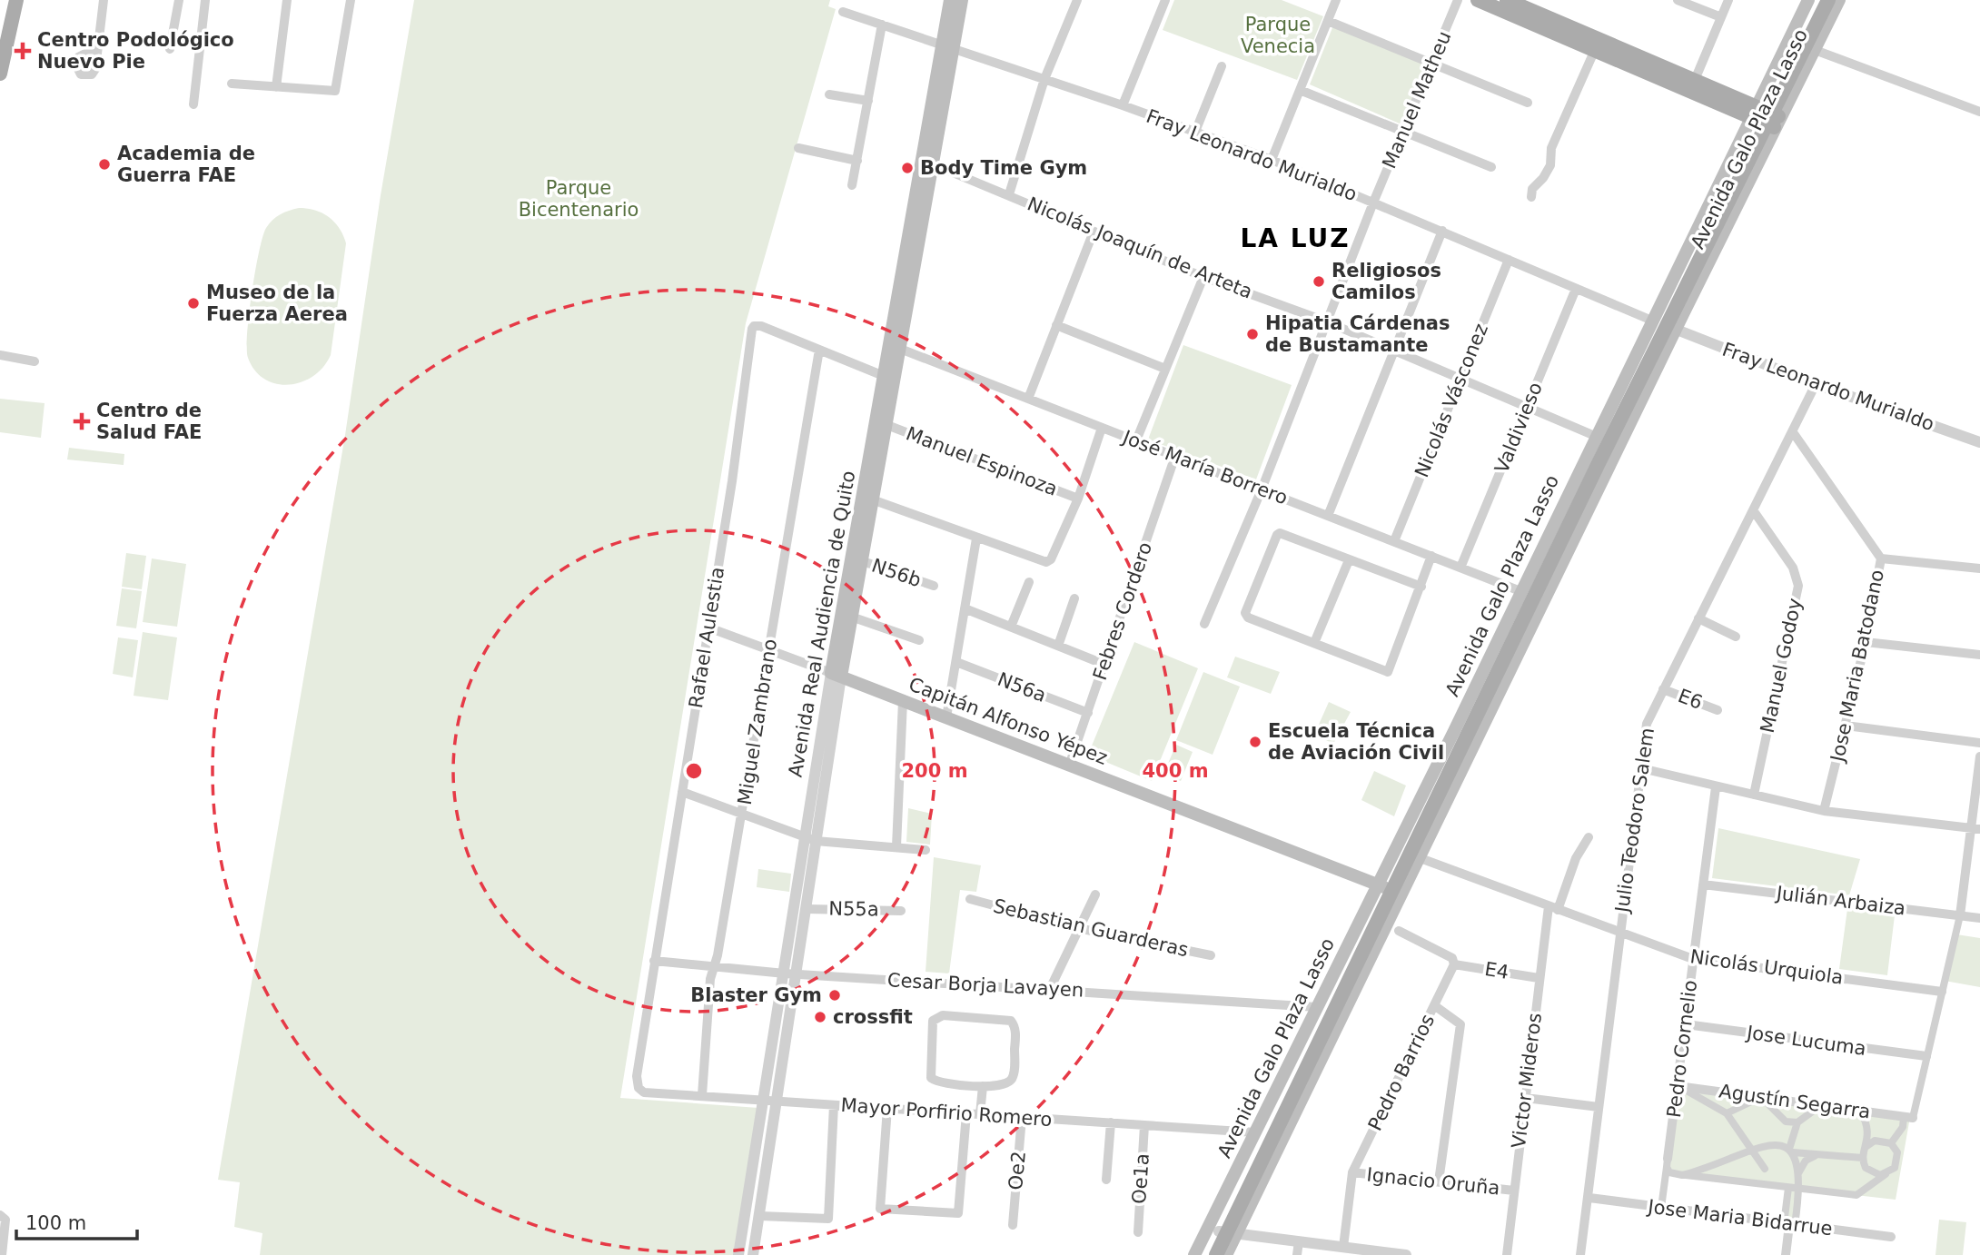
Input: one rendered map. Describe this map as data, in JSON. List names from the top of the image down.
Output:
{
  "streets": {
    "main road": ["Avenida Galo Plaza Lasso", "Avenida Real Audiencia de Quito", "Capitán Alfonso Yépez"],
    "street": [
      "Manuel Matheu",
      "Fray Leonardo Murialdo",
      "Nicolás Joaquín de Arteta",
      "Nicolás Vásconez",
      "Valdivieso",
      "Manuel Espinoza",
      "José María Borrero",
      "N56b",
      "Febres Cordero",
      "Rafael Aulestia",
      "Manuel Godoy",
      "Jose Maria Batodano",
      "N56a",
      "E6",
      "Miguel Zambrano",
      "Julio Teodoro Salem",
      "Julián Arbaiza",
      "N55a",
      "Sebastian Guarderas",
      "Nicolás Urquiola",
      "E4",
      "Cesar Borja Lavayen",
      "Jose Lucuma",
      "Pedro Cornelio",
      "Pedro Barrios",
      "Victor Mideros",
      "Agustín Segarra",
      "Mayor Porfirio Romero",
      "Oe2",
      "Oe1a",
      "Ignacio Oruña",
      "Jose Maria Bidarrue"
    ]
  },
  "crossings": [
    ["Manuel Matheu", "Fray Leonardo Murialdo"],
    ["Manuel Matheu", "Nicolás Joaquín de Arteta"],
    ["Manuel Matheu", "José María Borrero"],
    ["Avenida Galo Plaza Lasso", "Fray Leonardo Murialdo"],
    ["Avenida Galo Plaza Lasso", "Nicolás Joaquín de Arteta"],
    ["Avenida Galo Plaza Lasso", "José María Borrero"],
    ["Avenida Galo Plaza Lasso", "Capitán Alfonso Yépez"],
    ["Avenida Galo Plaza Lasso", "Nicolás Urquiola"],
    ["Avenida Galo Plaza Lasso", "Cesar Borja Lavayen"],
    ["Avenida Galo Plaza Lasso", "Mayor Porfirio Romero"],
    ["Fray Leonardo Murialdo", "Nicolás Vásconez"],
    ["Fray Leonardo Murialdo", "Valdivieso"],
    ["Fray Leonardo Murialdo", "Avenida Real Audiencia de Quito"],
    ["Fray Leonardo Murialdo", "Julio Teodoro Salem"],
    ["Nicolás Joaquín de Arteta", "Nicolás Vásconez"],
    ["Nicolás Joaquín de Arteta", "Valdivieso"],
    ["Nicolás Joaquín de Arteta", "Avenida Real Audiencia de Quito"],
    ["Nicolás Vásconez", "José María Borrero"],
    ["Valdivieso", "José María Borrero"],
    ["Manuel Espinoza", "Avenida Real Audiencia de Quito"],
    ["José María Borrero", "Febres Cordero"],
    ["José María Borrero", "Avenida Real Audiencia de Quito"],
    ["N56b", "Avenida Real Audiencia de Quito"],
    ["Febres Cordero", "N56a"],
    ["Febres Cordero", "Capitán Alfonso Yépez"],
    ["Avenida Real Audiencia de Quito", "Rafael Aulestia"],
    ["Avenida Real Audiencia de Quito", "Capitán Alfonso Yépez"],
    ["Avenida Real Audiencia de Quito", "N55a"],
    ["Avenida Real Audiencia de Quito", "Cesar Borja Lavayen"],
    ["Avenida Real Audiencia de Quito", "Mayor Porfirio Romero"],
    ["Rafael Aulestia", "Capitán Alfonso Yépez"],
    ["Rafael Aulestia", "Miguel Zambrano"],
    ["Rafael Aulestia", "Cesar Borja Lavayen"],
    ["Rafael Aulestia", "Mayor Porfirio Romero"],
    ["Manuel Godoy", "Julio Teodoro Salem"],
    ["Jose Maria Batodano", "Julio Teodoro Salem"],
    ["E6", "Julio Teodoro Salem"],
    ["Capitán Alfonso Yépez", "Miguel Zambrano"],
    ["Miguel Zambrano", "Cesar Borja Lavayen"],
    ["Miguel Zambrano", "Mayor Porfirio Romero"],
    ["Julio Teodoro Salem", "Nicolás Urquiola"],
    ["Julio Teodoro Salem", "Jose Maria Bidarrue"],
    ["Julián Arbaiza", "Pedro Cornelio"],
    ["Nicolás Urquiola", "Pedro Cornelio"],
    ["Nicolás Urquiola", "Victor Mideros"],
    ["E4", "Pedro Barrios"],
    ["E4", "Victor Mideros"],
    ["Jose Lucuma", "Pedro Cornelio"],
    ["Pedro Cornelio", "Agustín Segarra"],
    ["Pedro Barrios", "Ignacio Oruña"],
    ["Victor Mideros", "Ignacio Oruña"],
    ["Mayor Porfirio Romero", "Oe2"],
    ["Mayor Porfirio Romero", "Oe1a"]
  ],
  "districts": ["LA LUZ"],
  "parks": ["Parque Venecia", "Parque Bicentenario"],
  "places": {
    "health": ["Centro Podológico Nuevo Pie", "Centro de Salud FAE"],
    "other": [
      "Academia de Guerra FAE",
      "Body Time Gym",
      "Religiosos Camilos",
      "Museo de la Fuerza Aerea",
      "Hipatia Cárdenas de Bustamante",
      "Escuela Técnica de Aviación Civil",
      "Blaster Gym",
      "crossfit"
    ]
  },
  "scale_bar": "100 m",
  "rings": ["200 m", "400 m"]
}
